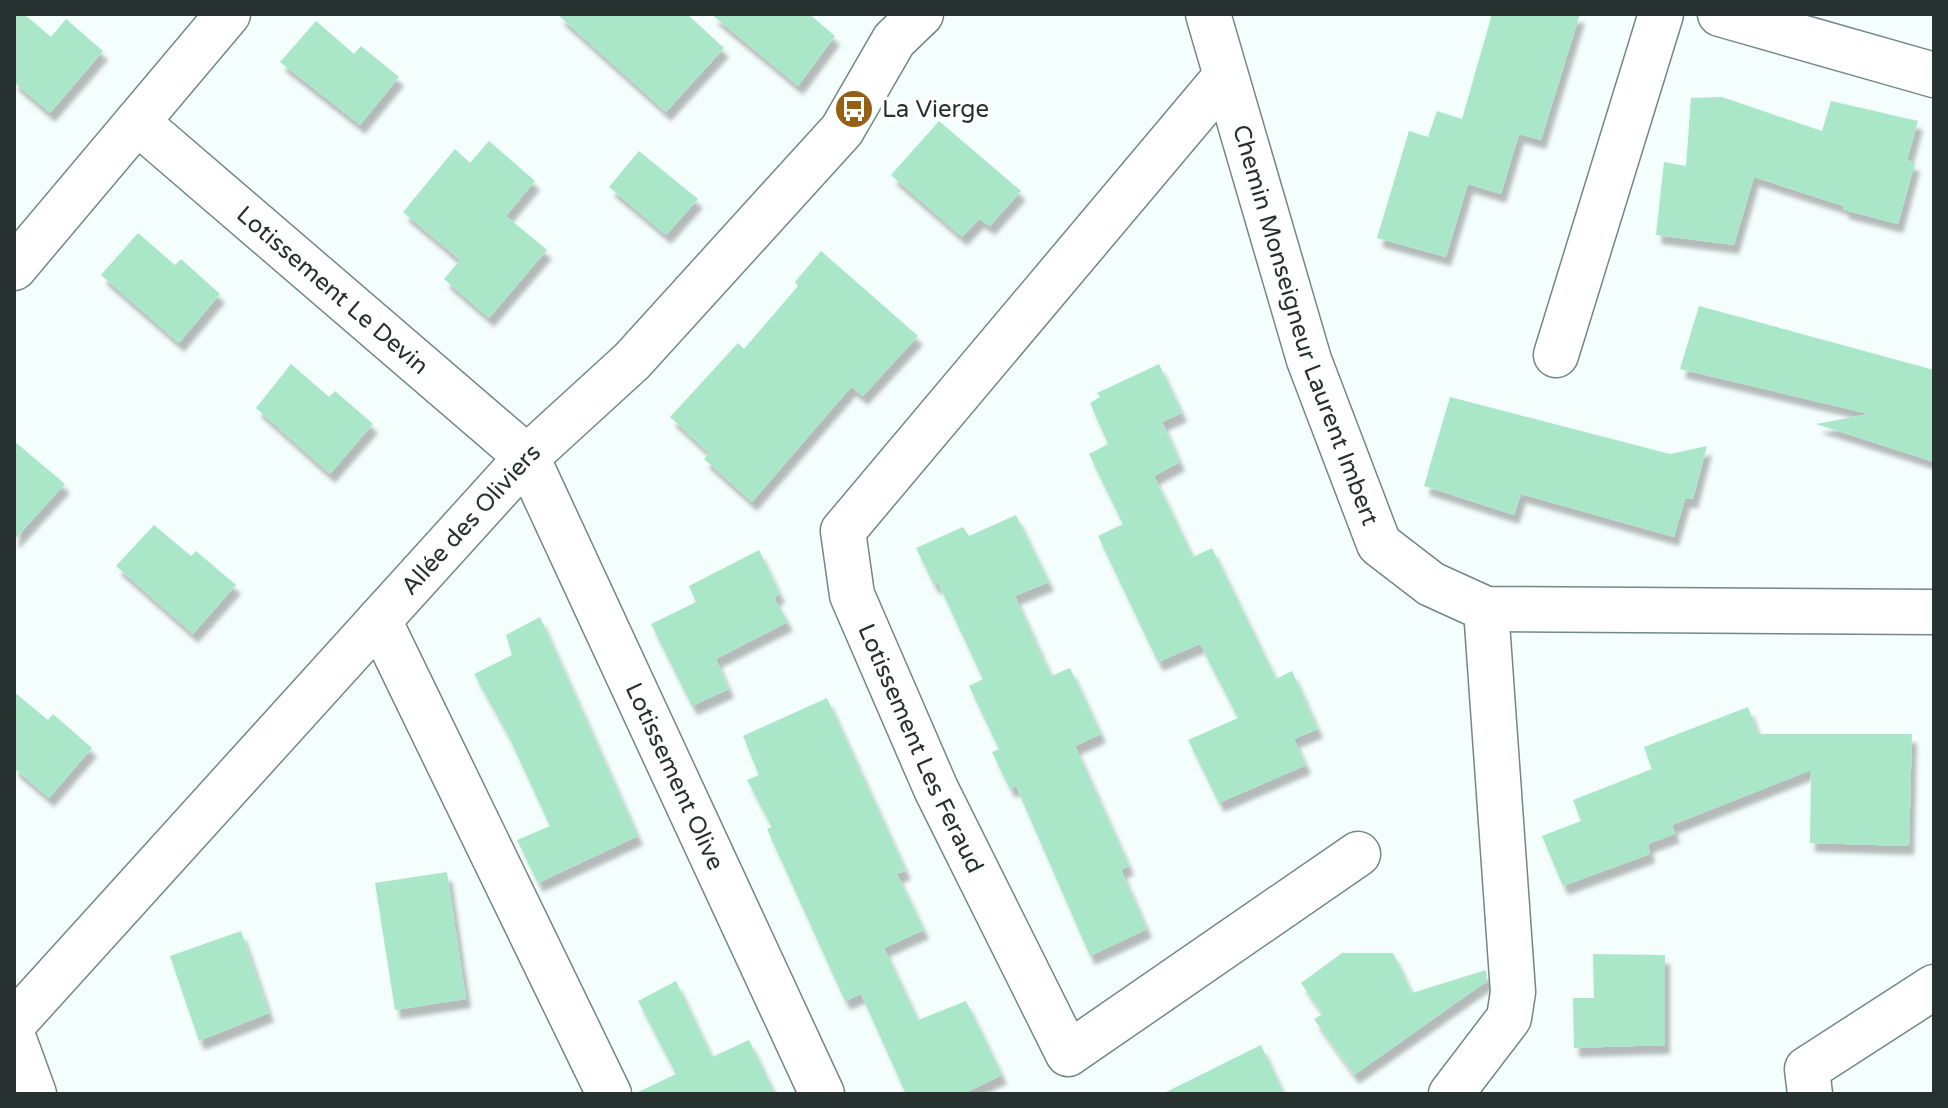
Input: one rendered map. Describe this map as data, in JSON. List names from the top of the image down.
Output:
{
  "streets": {
    "street": [
      "Lotissement Le Devin",
      "Chemin Monseigneur Laurent Imbert",
      "Allée des Oliviers",
      "Lotissement Les Feraud",
      "Lotissement Olive"
    ]
  },
  "crossings": [
    ["Lotissement Le Devin", "Allée des Oliviers"],
    ["Lotissement Le Devin", "Lotissement Olive"],
    ["Chemin Monseigneur Laurent Imbert", "Lotissement Les Feraud"],
    ["Allée des Oliviers", "Lotissement Olive"]
  ],
  "places": {
    "bus stop": ["La Vierge"]
  }
}
